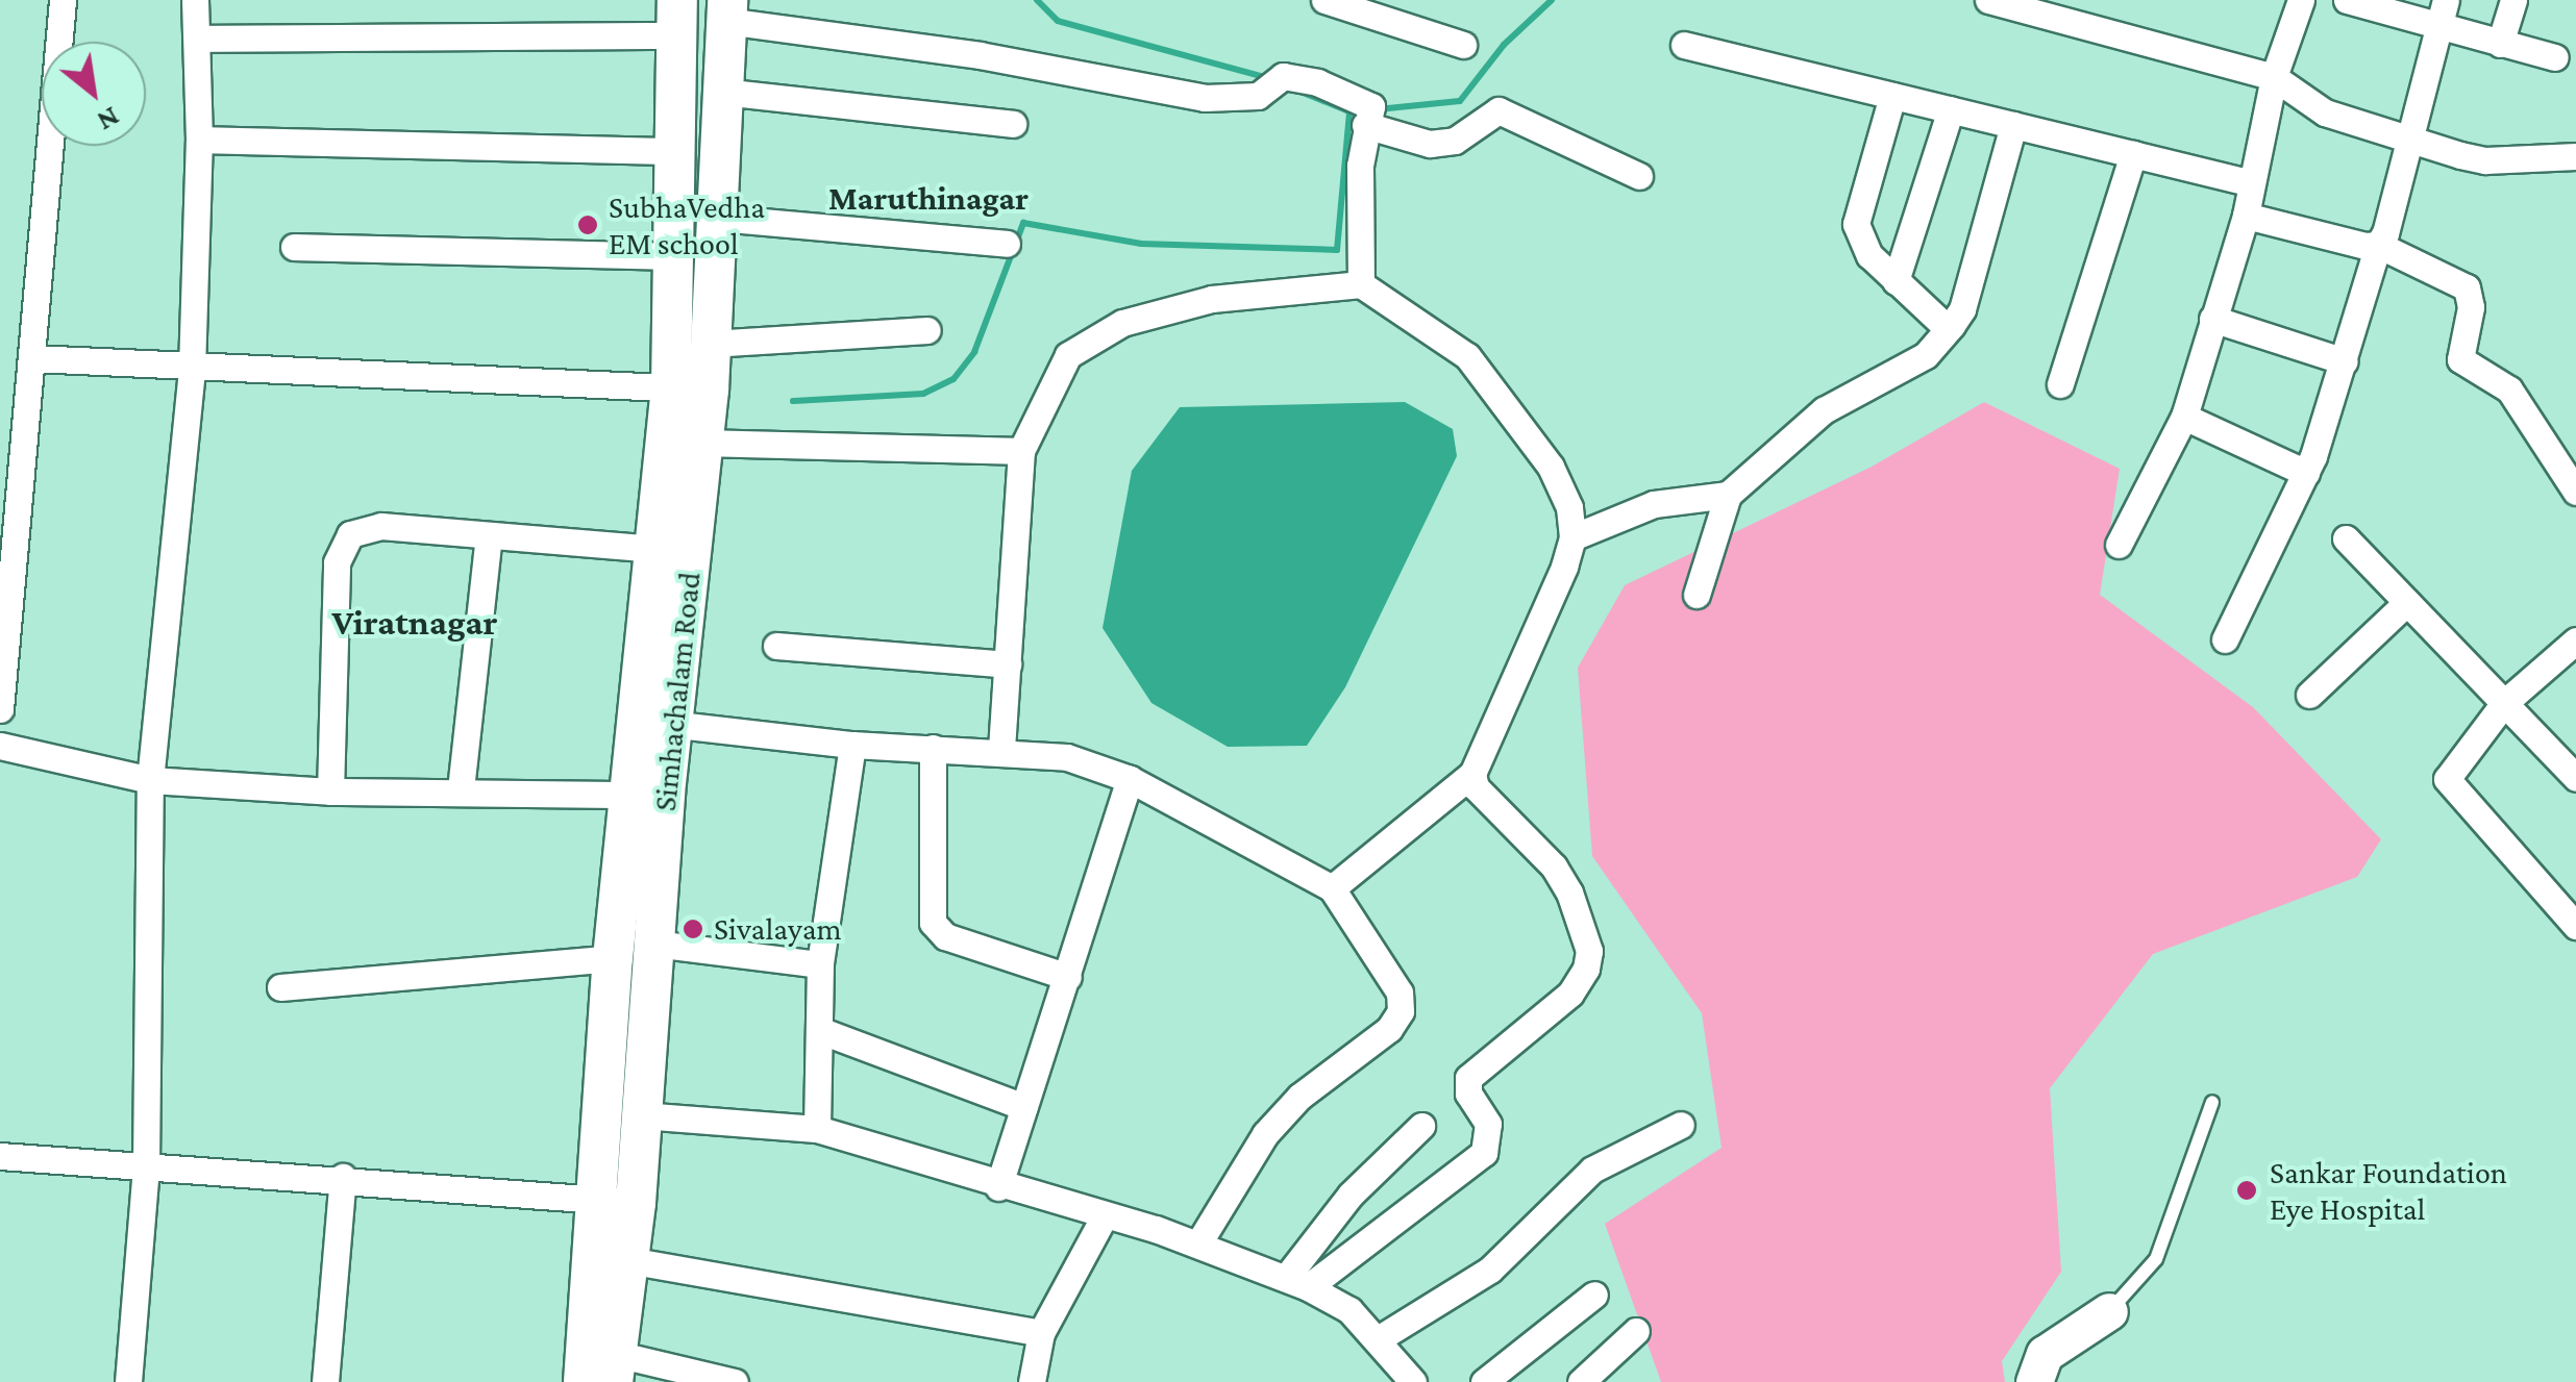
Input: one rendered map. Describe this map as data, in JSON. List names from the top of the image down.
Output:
{
  "streets": {
    "main road": ["Simhachalam Road"]
  },
  "districts": ["Maruthinagar", "Viratnagar"],
  "places": ["SubhaVedha EM school", "Sivalayam", "Sankar Foundation Eye Hospital"],
  "north": "bottom right"
}
